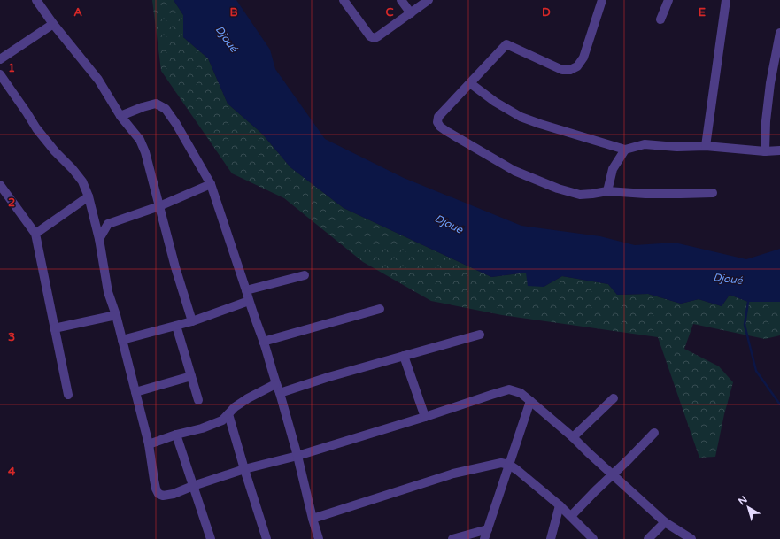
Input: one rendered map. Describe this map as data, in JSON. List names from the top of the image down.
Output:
{
  "water": ["Djoué"],
  "north": "top left",
  "grid": {
    "columns": [
      "A",
      "B",
      "C",
      "D",
      "E"
    ],
    "rows": [
      "1",
      "2",
      "3",
      "4"
    ]
  }
}
